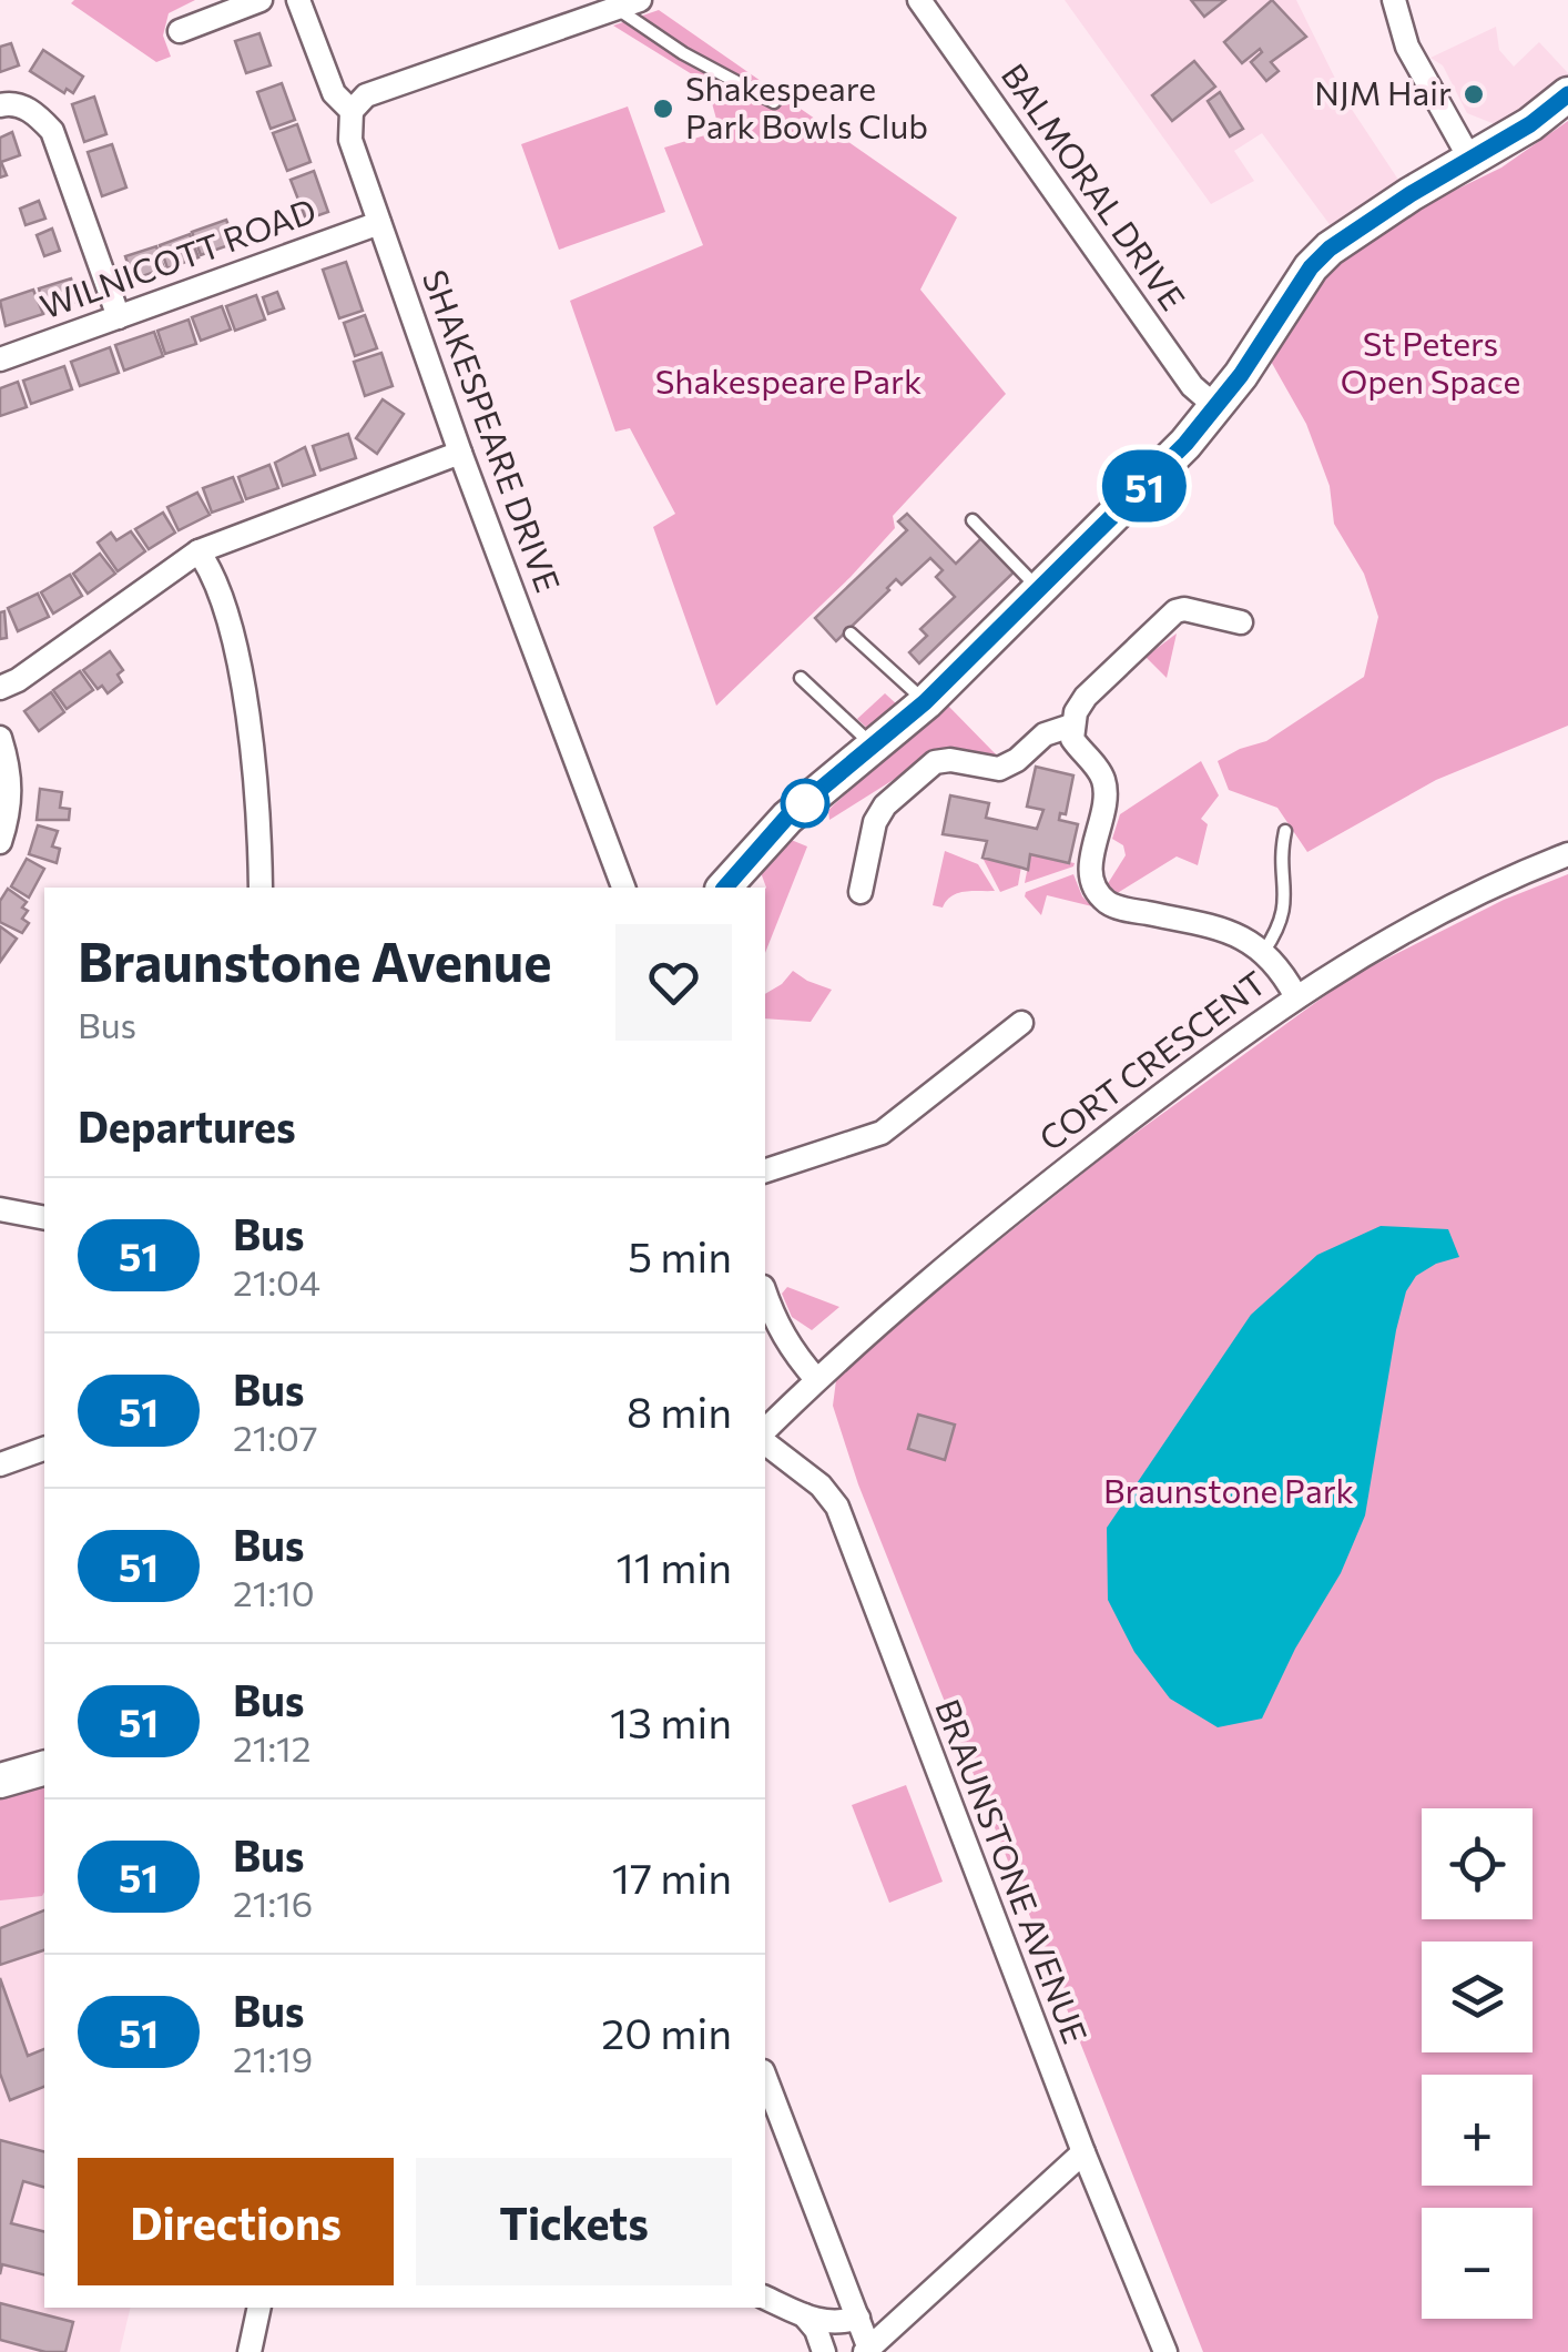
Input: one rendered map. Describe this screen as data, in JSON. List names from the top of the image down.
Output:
{
  "streets": {
    "street": [
      "BALMORAL DRIVE",
      "WILNICOTT ROAD",
      "SHAKESPEARE DRIVE",
      "CORT CRESCENT",
      "BRAUNSTONE AVENUE"
    ]
  },
  "crossings": [
    ["WILNICOTT ROAD", "SHAKESPEARE DRIVE"]
  ],
  "parks": ["St Peters Open Space", "Shakespeare Park", "Braunstone Park"],
  "places": ["NJM Hair", "Shakespeare Park Bowls Club"],
  "lines": ["bus line 51"],
  "page": {
    "on_map": "51",
    "heading": [
      ["Braunstone Avenue", "Bus"],
      "Departures"
    ],
    "list": [
      {
        "mark": "51",
        "name": "Bus",
        "note": "21:04",
        "value": "5 min"
      },
      {
        "mark": "51",
        "name": "Bus",
        "note": "21:07",
        "value": "8 min"
      },
      {
        "mark": "51",
        "name": "Bus",
        "note": "21:10",
        "value": "11 min"
      },
      {
        "mark": "51",
        "name": "Bus",
        "note": "21:12",
        "value": "13 min"
      },
      {
        "mark": "51",
        "name": "Bus",
        "note": "21:16",
        "value": "17 min"
      },
      {
        "mark": "51",
        "name": "Bus",
        "note": "21:19",
        "value": "20 min"
      }
    ],
    "map_buttons": ["+", "−"],
    "buttons": ["Directions", "Tickets"]
  }
}
